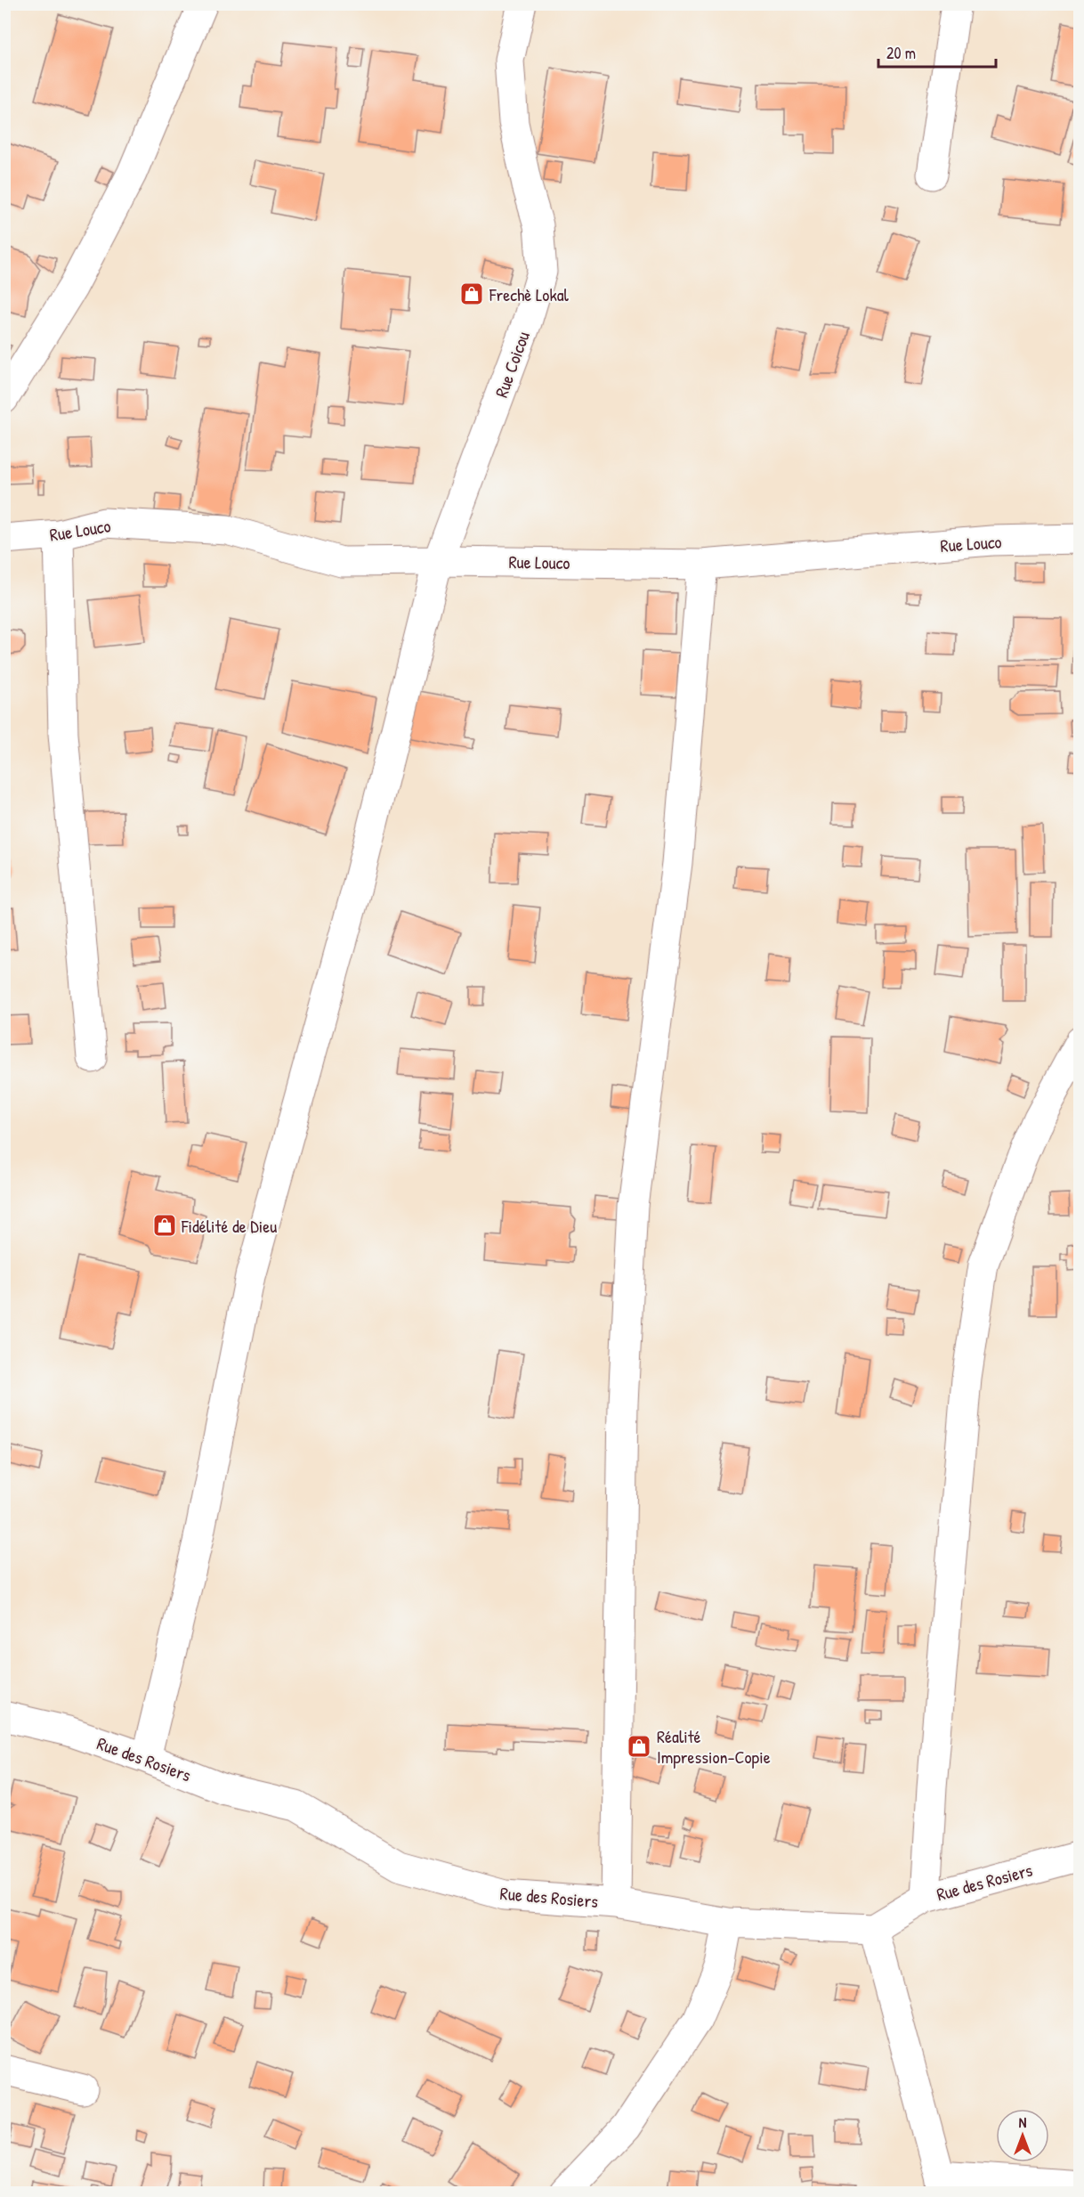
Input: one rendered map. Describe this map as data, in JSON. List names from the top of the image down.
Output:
{
  "streets": {
    "street": ["Rue Coicou", "Rue Louco", "Rue des Rosiers"]
  },
  "crossings": [
    ["Rue Coicou", "Rue Louco"],
    ["Rue Coicou", "Rue des Rosiers"]
  ],
  "places": {
    "shop": ["Frechè Lokal", "Fidélité de Dieu", "Réalité Impression-Copie"]
  },
  "scale_bar": "20 m",
  "north": "top"
}
